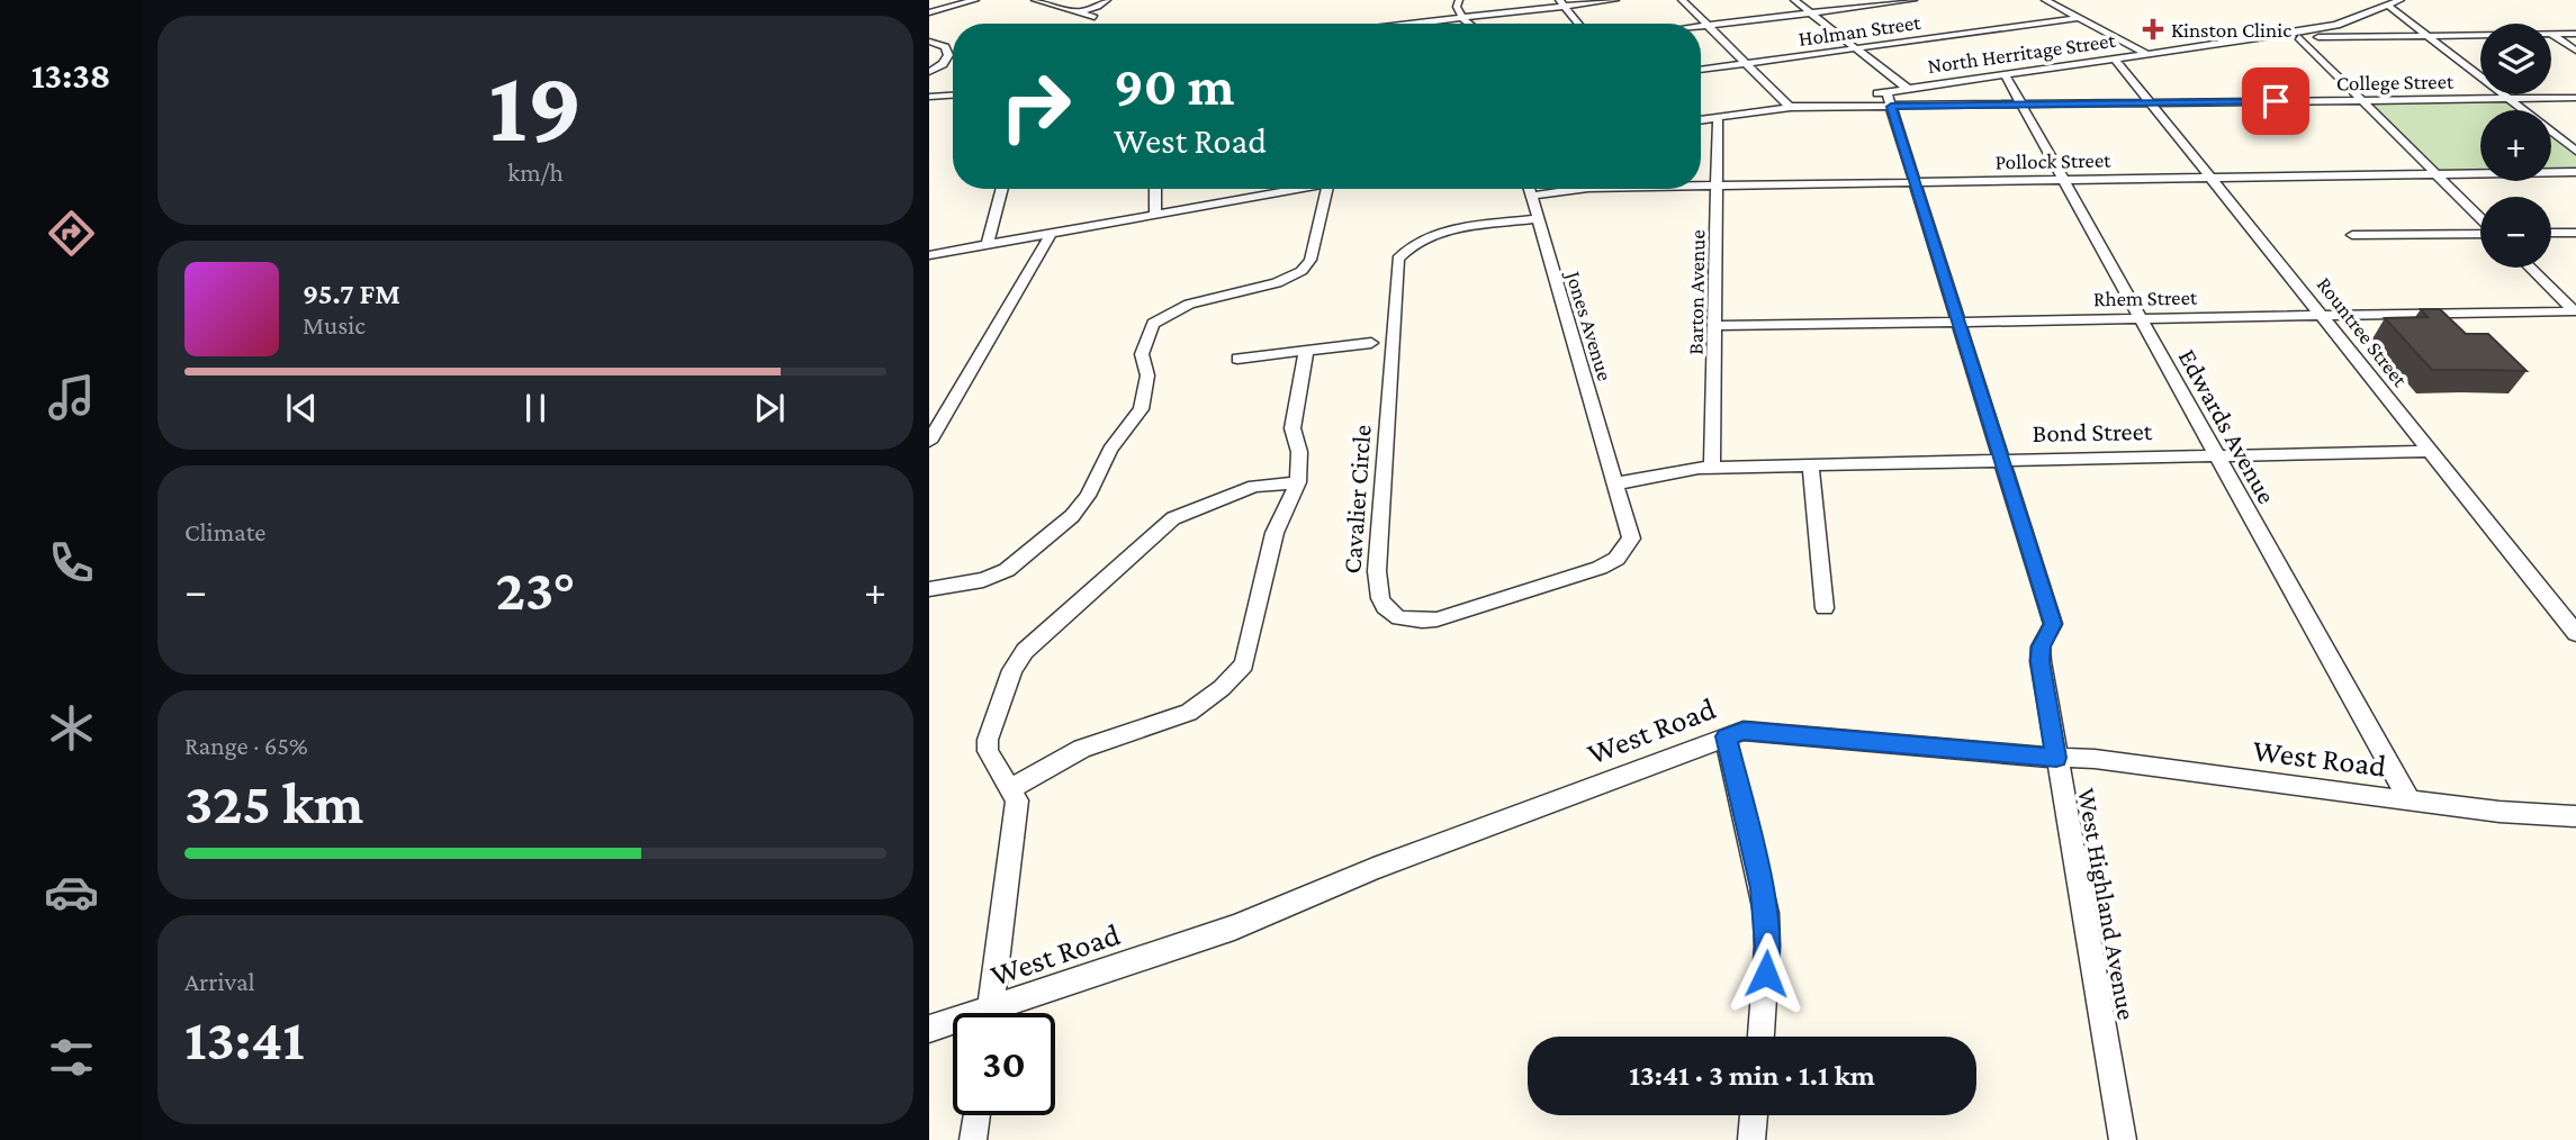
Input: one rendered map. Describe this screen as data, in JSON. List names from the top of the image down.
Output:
{
  "streets": {
    "street": [
      "Holman Street",
      "North Herritage Street",
      "College Street",
      "Pollock Street",
      "Barton Avenue",
      "Rhem Street",
      "Jones Avenue",
      "Rountree Street",
      "Edwards Avenue",
      "Bond Street",
      "Cavalier Circle",
      "West Road",
      "West Highland Avenue"
    ]
  },
  "crossings": [
    ["North Herritage Street", "College Street"],
    ["North Herritage Street", "Rountree Street"],
    ["North Herritage Street", "Edwards Avenue"],
    ["North Herritage Street", "West Highland Avenue"],
    ["College Street", "Rountree Street"],
    ["College Street", "Edwards Avenue"],
    ["College Street", "West Highland Avenue"],
    ["Pollock Street", "Barton Avenue"],
    ["Pollock Street", "Jones Avenue"],
    ["Pollock Street", "Rountree Street"],
    ["Pollock Street", "Edwards Avenue"],
    ["Pollock Street", "West Highland Avenue"],
    ["Barton Avenue", "Rhem Street"],
    ["Barton Avenue", "Bond Street"],
    ["Rhem Street", "Rountree Street"],
    ["Rhem Street", "Edwards Avenue"],
    ["Rhem Street", "West Highland Avenue"],
    ["Jones Avenue", "Bond Street"],
    ["Jones Avenue", "Cavalier Circle"],
    ["Rountree Street", "Bond Street"],
    ["Edwards Avenue", "Bond Street"],
    ["Edwards Avenue", "West Road"],
    ["Bond Street", "Cavalier Circle"],
    ["Bond Street", "West Highland Avenue"],
    ["West Road", "West Highland Avenue"]
  ],
  "places": {
    "health": ["Kinston Clinic"]
  },
  "page": {
    "tabs": "13:38",
    "tile": [
      ["19", "km/h"],
      "Climate",
      ["Range · 65%", "325 km"],
      ["Arrival", "13:41"]
    ],
    "map_buttons": ["+", "−"],
    "turn": ["90 m", "West Road"],
    "song": ["95.7 FM", "Music"],
    "heat": ["−", "23°", "+"],
    "limit": "30",
    "trip": "13:41 · 3 min · 1.1 km"
  }
}
